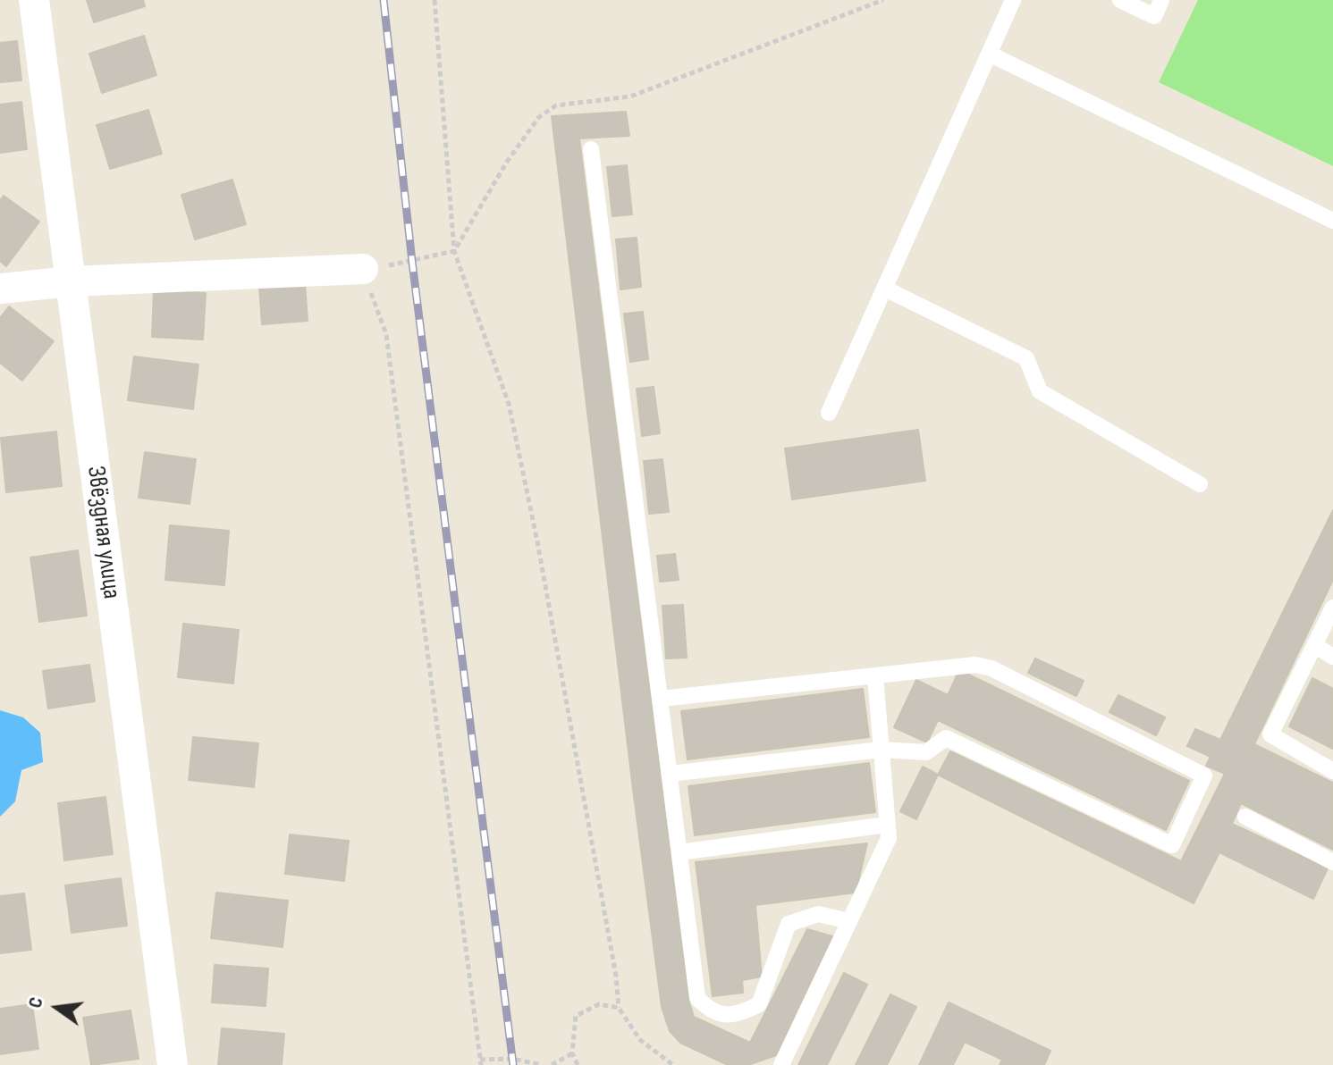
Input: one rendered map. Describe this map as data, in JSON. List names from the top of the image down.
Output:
{
  "streets": {
    "street": ["Звёздная улица"]
  },
  "north": "left"
}
